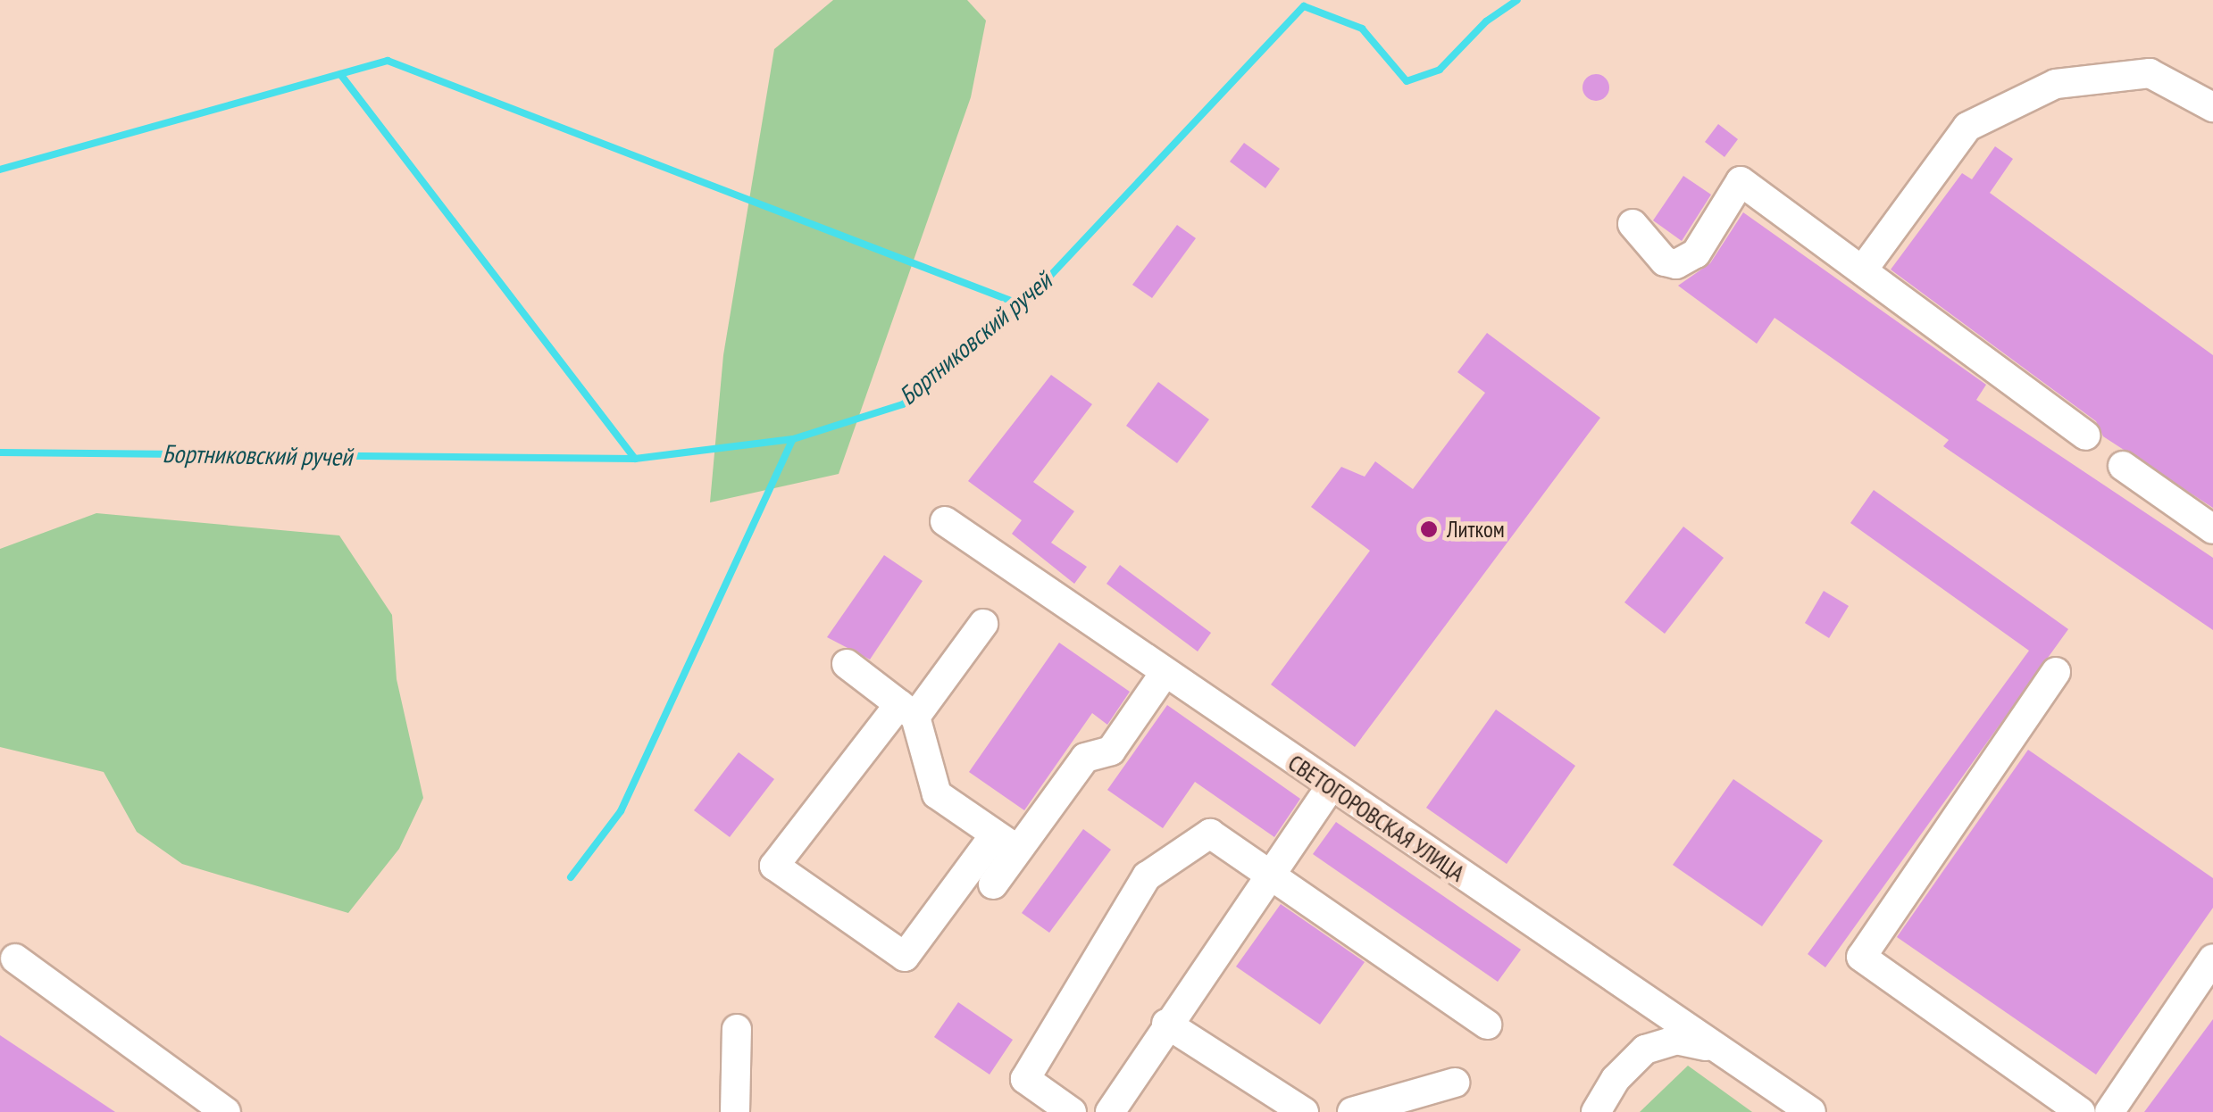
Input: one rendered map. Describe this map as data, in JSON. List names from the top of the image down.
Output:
{
  "streets": {
    "street": ["СВЕТОГОРОВСКАЯ УЛИЦА"]
  },
  "water": ["Бортниковский ручей"],
  "places": ["Литком"]
}
